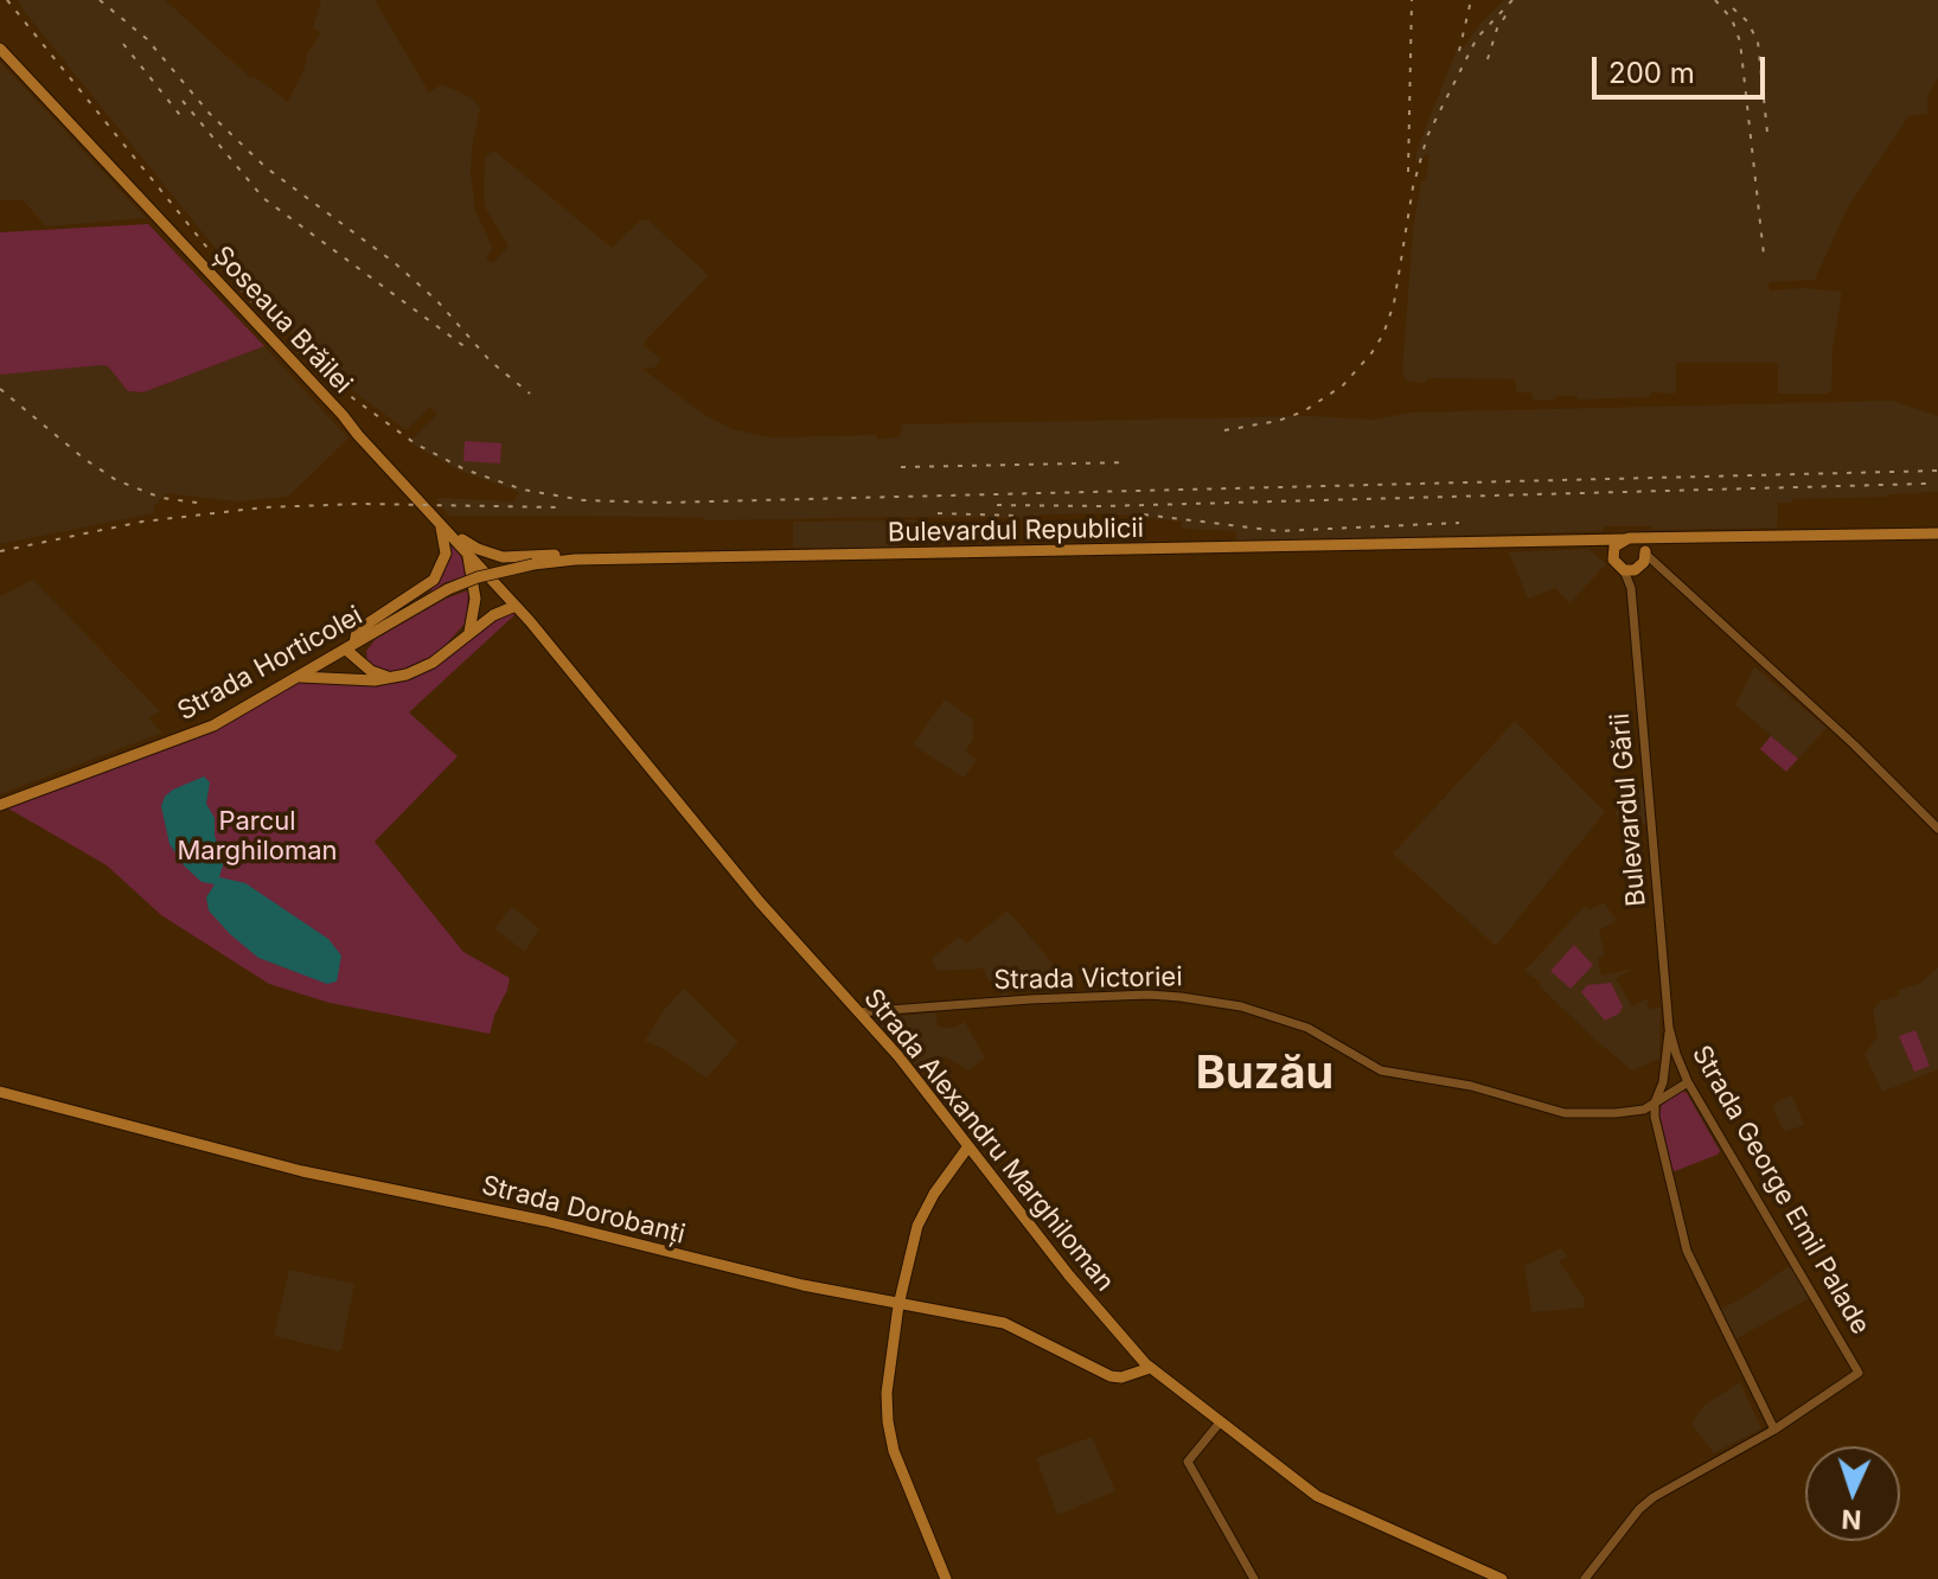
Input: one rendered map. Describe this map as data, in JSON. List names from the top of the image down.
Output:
{
  "streets": {
    "main road": [
      "Șoseaua Brăilei",
      "Bulevardul Republicii",
      "Strada Horticolei",
      "Strada Alexandru Marghiloman",
      "Strada Dorobanți"
    ],
    "street": ["Bulevardul Gării", "Strada Victoriei", "Strada George Emil Palade"]
  },
  "crossings": [
    ["Șoseaua Brăilei", "Strada Alexandru Marghiloman"],
    ["Bulevardul Republicii", "Strada Horticolei"],
    ["Bulevardul Republicii", "Bulevardul Gării"],
    ["Bulevardul Gării", "Strada George Emil Palade"],
    ["Strada Victoriei", "Strada Alexandru Marghiloman"],
    ["Strada Victoriei", "Strada George Emil Palade"],
    ["Strada Alexandru Marghiloman", "Strada Dorobanți"]
  ],
  "districts": ["Buzău"],
  "parks": ["Parcul Marghiloman"],
  "scale_bar": "200 m",
  "north": "bottom"
}
